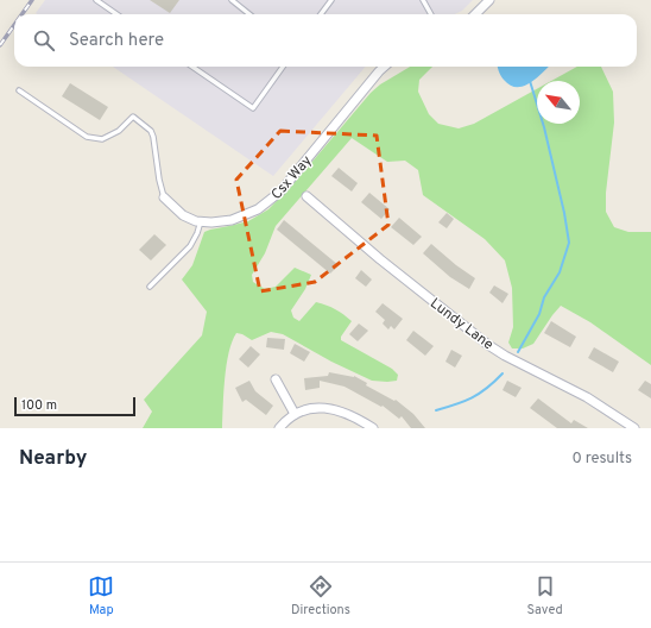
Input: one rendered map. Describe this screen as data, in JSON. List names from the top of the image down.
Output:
{
  "streets": {
    "street": ["Csx Way", "Lundy Lane"]
  },
  "scale_bar": "100 m",
  "north": "top left",
  "page": {
    "search": "Search here",
    "scale": "100 m",
    "heading": ["Nearby", "0 results"],
    "nav": ["Map", "Directions", "Saved"]
  }
}
